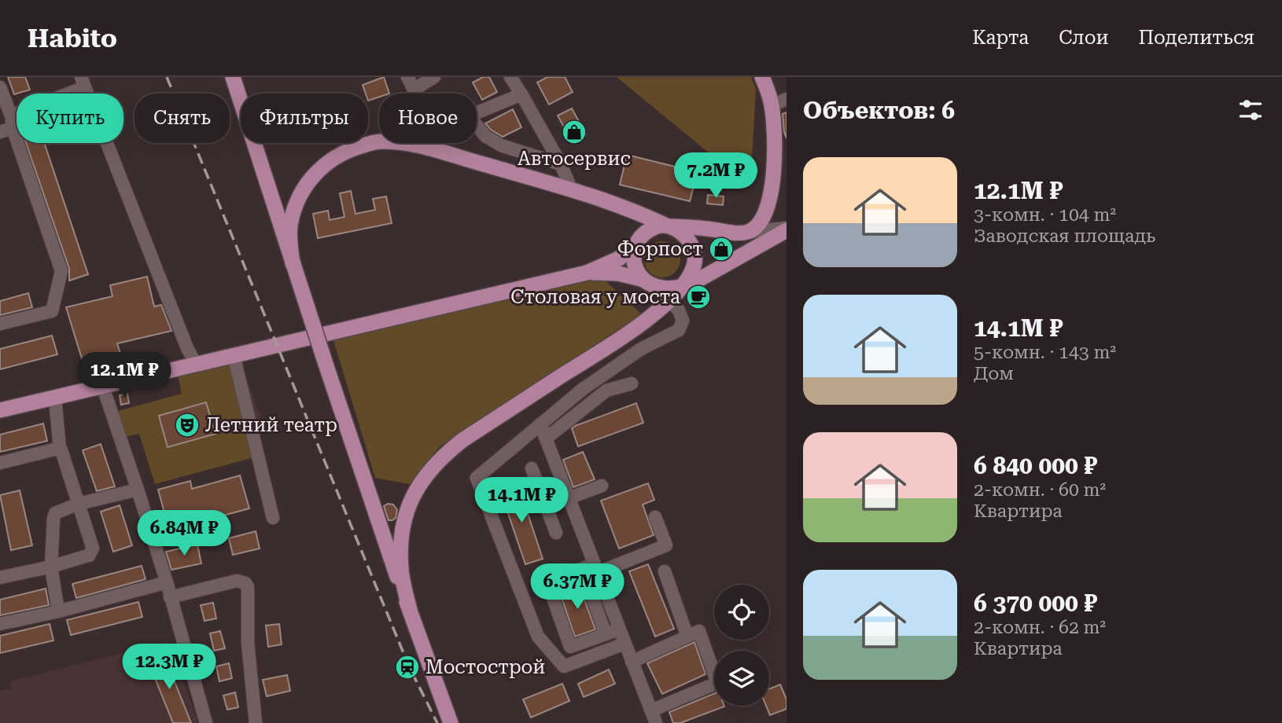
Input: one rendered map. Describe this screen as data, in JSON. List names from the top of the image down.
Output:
{
  "places": {
    "shop": ["Автосервис", "Форпост"],
    "cafe": ["Столовая у моста"],
    "theatre": ["Летний театр"],
    "station": ["Мостострой"]
  },
  "page": {
    "header": "Habito",
    "nav": ["Карта", "Слои", "Поделиться"],
    "heading": "Объектов: 6",
    "chip": [
      "Купить",
      "Снять",
      "Фильтры",
      "Новое"
    ],
    "list": [
      {
        "name": "12.1M ₽",
        "note": "3-комн. · 104 m² · Заводская площадь"
      },
      {
        "name": "14.1M ₽",
        "note": "5-комн. · 143 m² · Дом"
      },
      {
        "name": "6 840 000 ₽",
        "note": "2-комн. · 60 m² · Квартира"
      },
      {
        "name": "6 370 000 ₽",
        "note": "2-комн. · 62 m² · Квартира"
      }
    ],
    "price": [
      "7.2M ₽",
      "12.1M ₽",
      "14.1M ₽",
      "6.84M ₽",
      "6.37M ₽",
      "12.3M ₽"
    ]
  }
}
